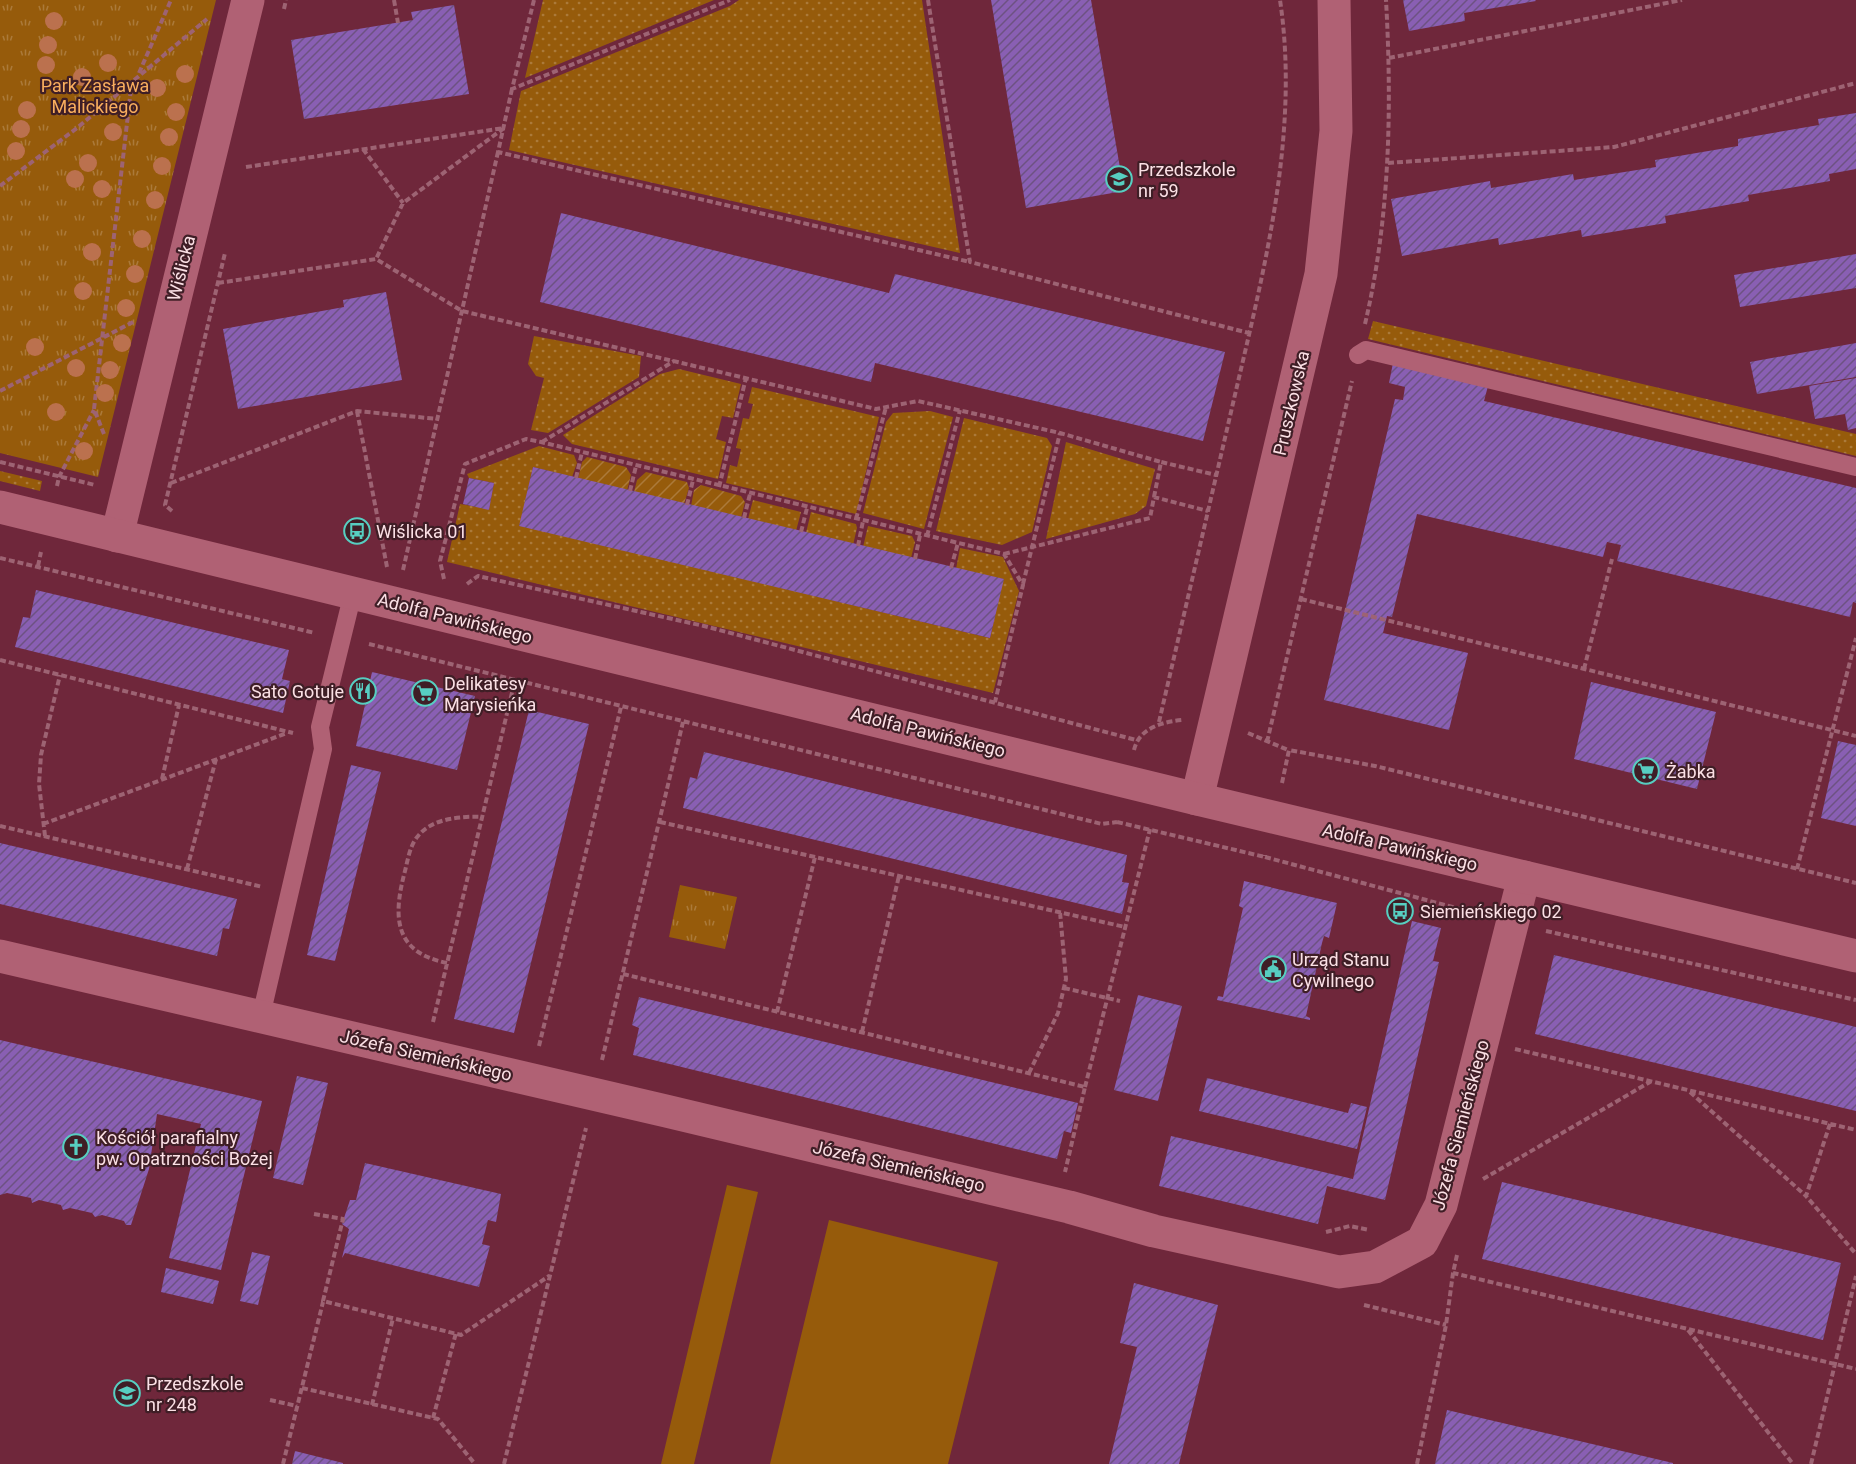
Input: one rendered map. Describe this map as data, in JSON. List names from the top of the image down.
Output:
{
  "streets": {
    "street": [
      "Wiślicka",
      "Pruszkowska",
      "Adolfa Pawińskiego",
      "Józefa Siemieńskiego"
    ]
  },
  "crossings": [
    ["Wiślicka", "Adolfa Pawińskiego"],
    ["Pruszkowska", "Adolfa Pawińskiego"],
    ["Adolfa Pawińskiego", "Józefa Siemieńskiego"]
  ],
  "parks": ["Park Zasława Malickiego"],
  "places": {
    "school or university": ["Przedszkole nr 59", "Przedszkole nr 248"],
    "bus stop": ["Wiślicka 01", "Siemieńskiego 02"],
    "restaurant": ["Sato Gotuje"],
    "supermarket": ["Delikatesy Marysieńka", "Żabka"],
    "public building": ["Urząd Stanu Cywilnego"],
    "church": ["Kościół parafialny pw. Opatrzności Bożej"]
  }
}
